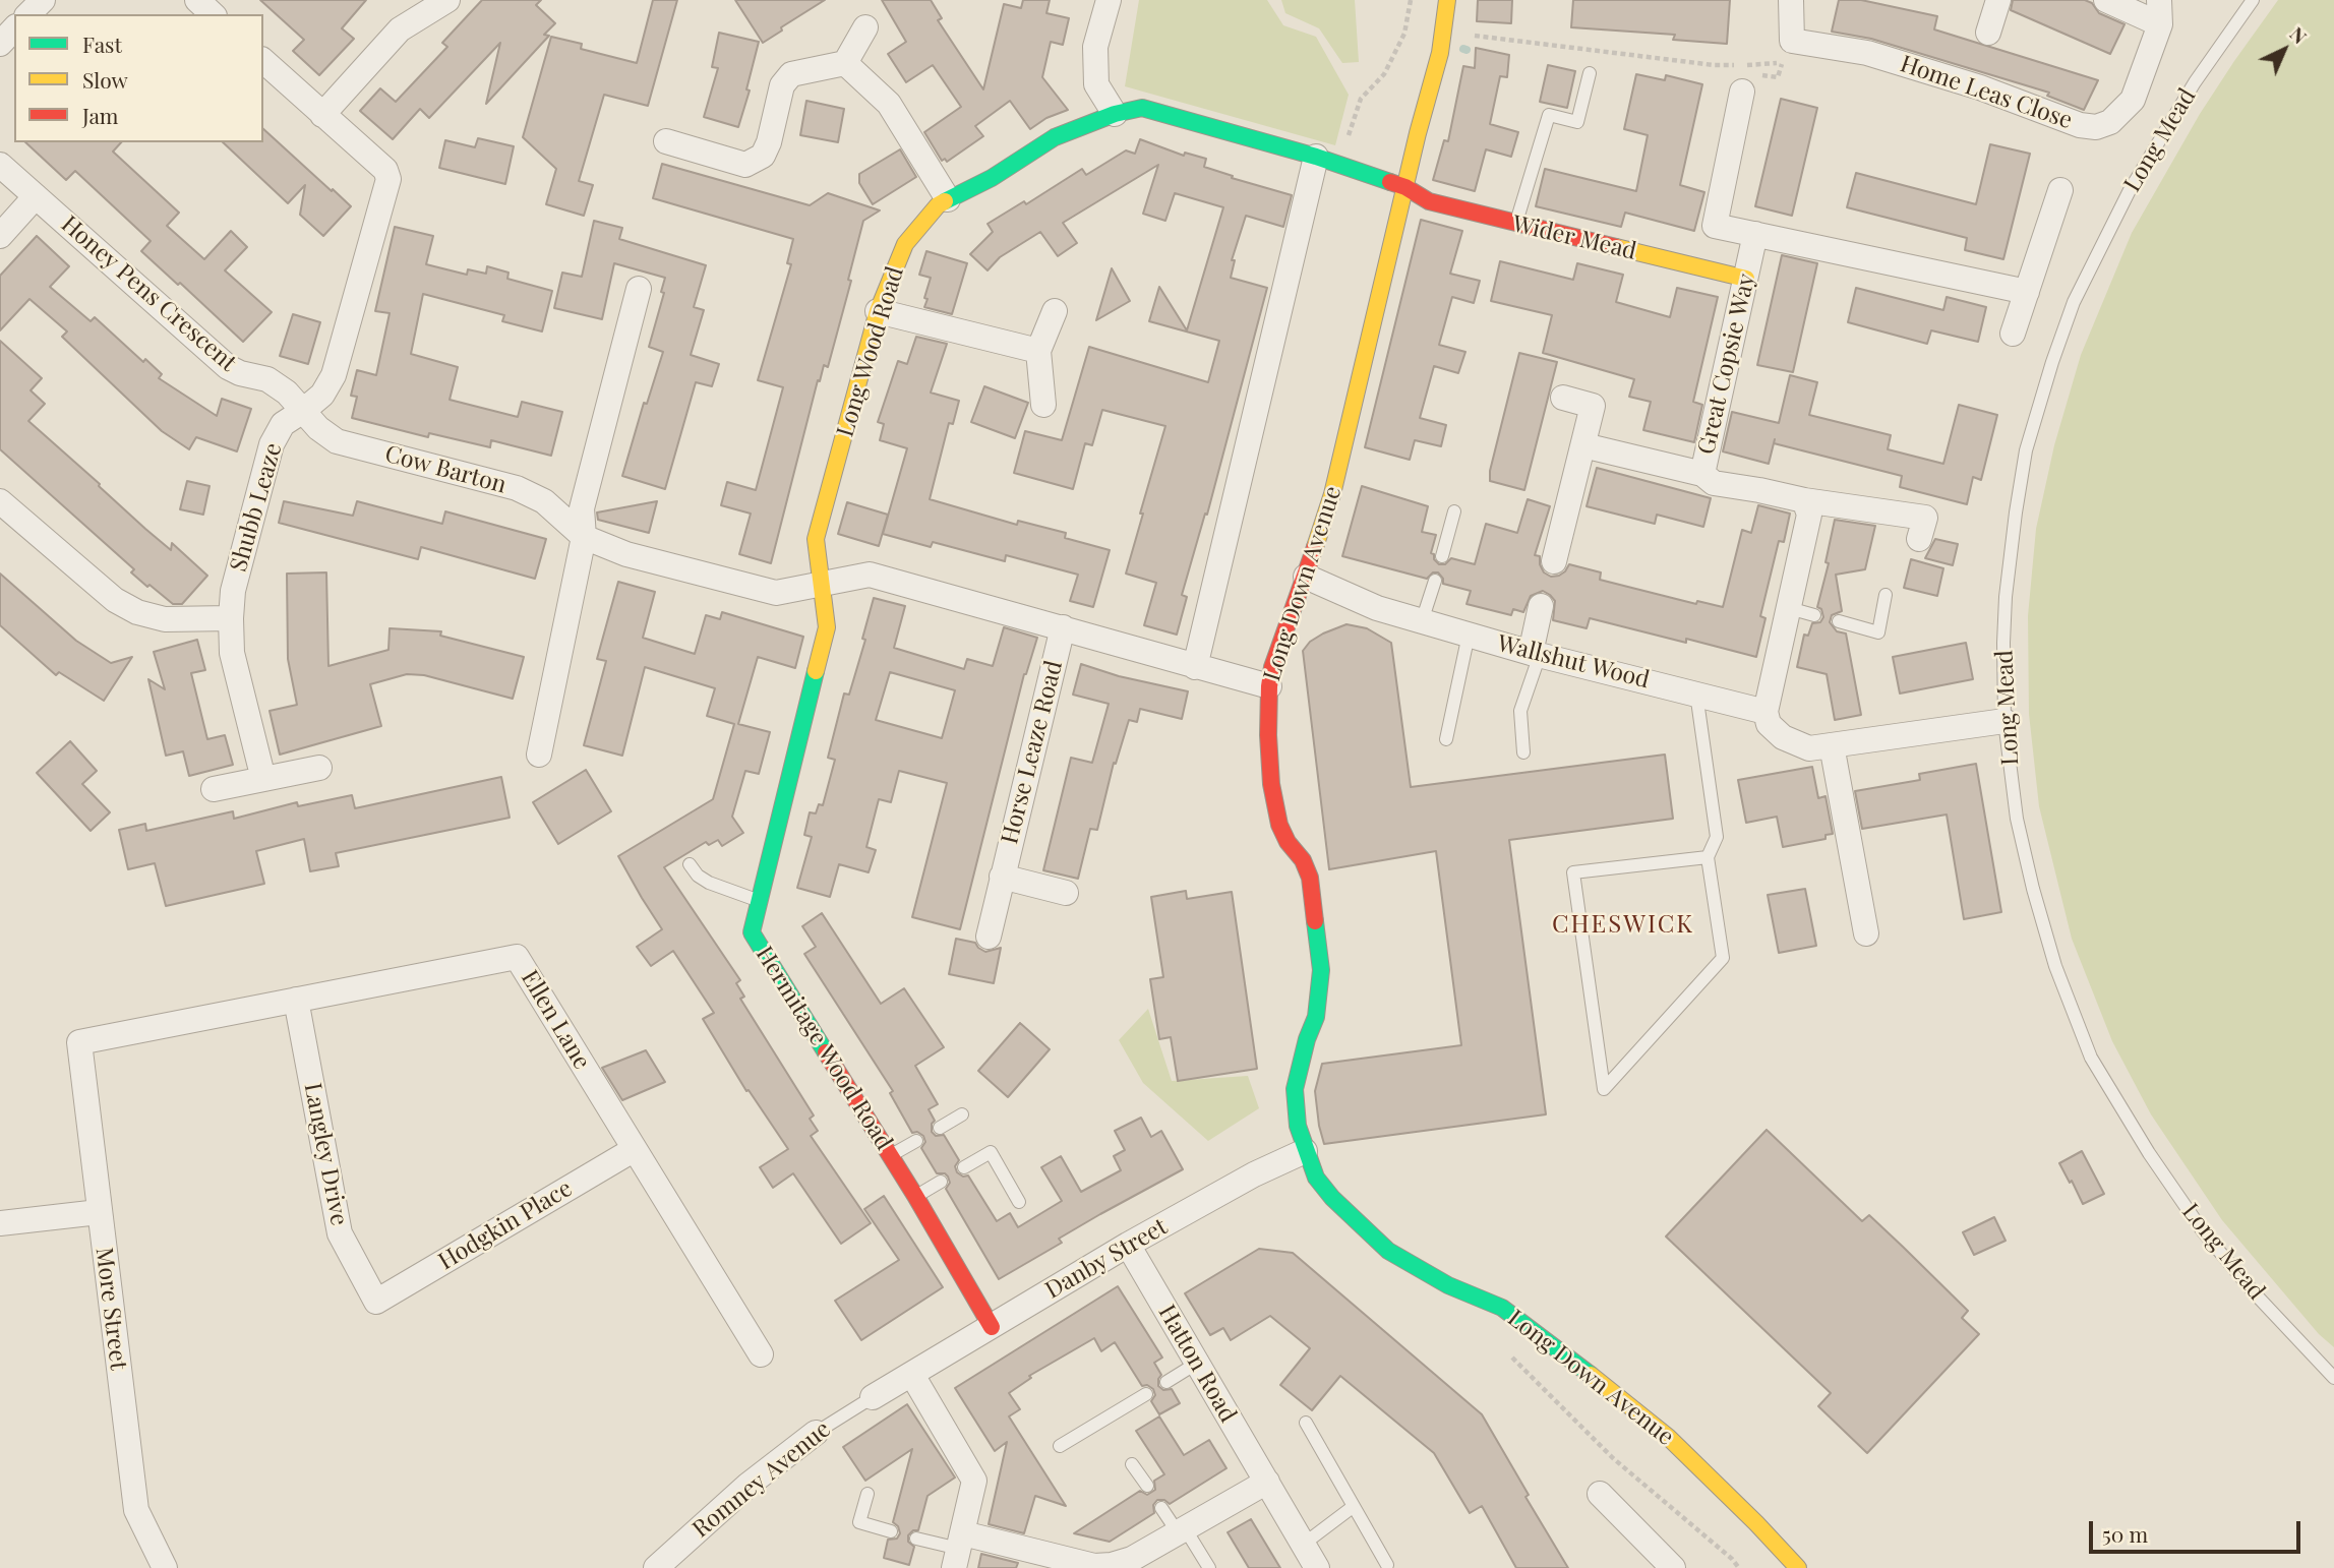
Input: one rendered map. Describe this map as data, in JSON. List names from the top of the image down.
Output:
{
  "streets": {
    "street": [
      "Home Leas Close",
      "Wider Mead",
      "Honey Pens Crescent",
      "Long Wood Road",
      "Great Copsie Way",
      "Cow Barton",
      "Shubb Leaze",
      "Long Down Avenue",
      "Wallshut Wood",
      "Horse Leaze Road",
      "Ellen Lane",
      "Hermitage Wood Road",
      "Langley Drive",
      "Hodgkin Place",
      "Danby Street",
      "More Street",
      "Hatton Road",
      "Romney Avenue"
    ],
    "lane": ["Long Mead"]
  },
  "crossings": [
    ["Wider Mead", "Long Wood Road"],
    ["Wider Mead", "Great Copsie Way"],
    ["Wider Mead", "Long Down Avenue"],
    ["Honey Pens Crescent", "Cow Barton"],
    ["Honey Pens Crescent", "Shubb Leaze"],
    ["Long Wood Road", "Cow Barton"],
    ["Long Wood Road", "Long Down Avenue"],
    ["Long Wood Road", "Horse Leaze Road"],
    ["Long Wood Road", "Hermitage Wood Road"],
    ["Cow Barton", "Shubb Leaze"],
    ["Cow Barton", "Horse Leaze Road"],
    ["Cow Barton", "Hermitage Wood Road"],
    ["Long Down Avenue", "Wallshut Wood"],
    ["Long Down Avenue", "Horse Leaze Road"],
    ["Long Down Avenue", "Danby Street"],
    ["Horse Leaze Road", "Hermitage Wood Road"],
    ["Ellen Lane", "Langley Drive"],
    ["Ellen Lane", "Hodgkin Place"],
    ["Ellen Lane", "More Street"],
    ["Hermitage Wood Road", "Danby Street"],
    ["Langley Drive", "Hodgkin Place"],
    ["Danby Street", "Hatton Road"],
    ["Danby Street", "Romney Avenue"]
  ],
  "districts": ["CHESWICK"],
  "legend": ["Fast", "Slow", "Jam"],
  "scale_bar": "50 m",
  "north": "top right"
}
